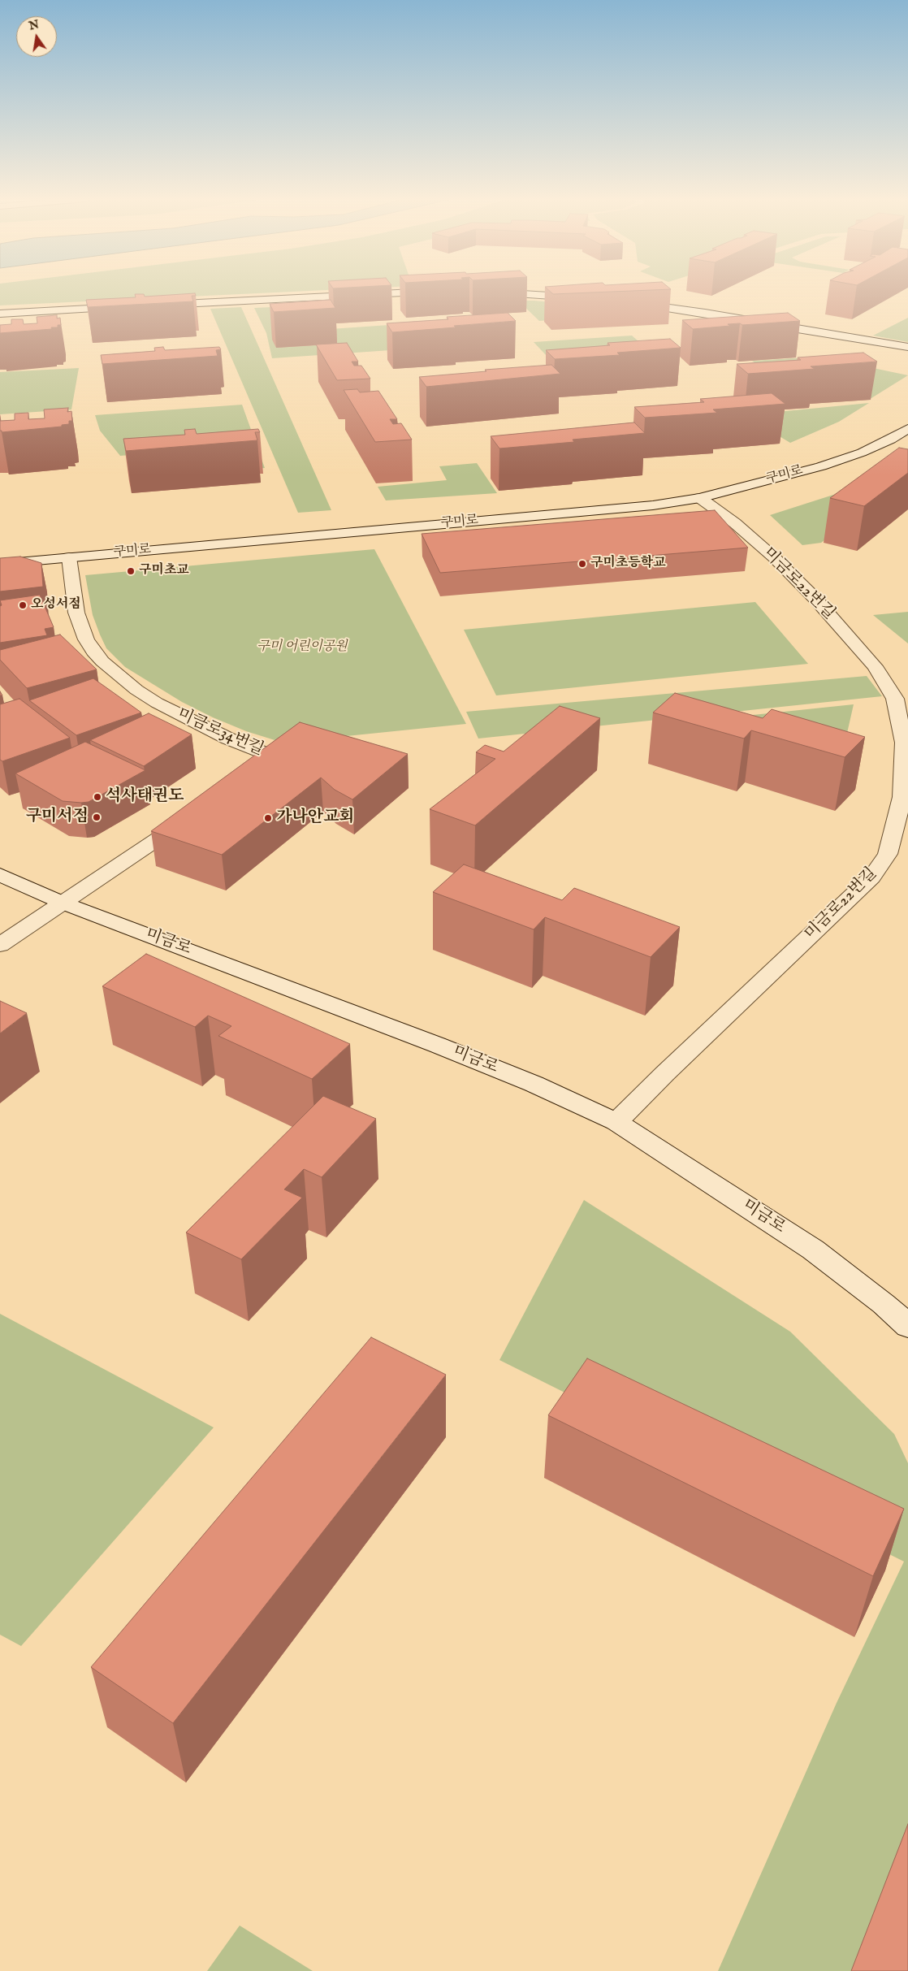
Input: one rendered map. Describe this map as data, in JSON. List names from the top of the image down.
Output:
{
  "streets": {
    "street": [
      "구미로",
      "미금로22번길",
      "미금로34번길",
      "미금로"
    ]
  },
  "crossings": [
    ["구미로", "미금로22번길"],
    ["구미로", "미금로34번길"],
    ["미금로22번길", "미금로"]
  ],
  "parks": ["구미 어린이공원"],
  "places": [
    "구미초등학교",
    "구미초교",
    "오성서점",
    "석사태권도",
    "구미서점",
    "가나안교회"
  ],
  "north": "top"
}
